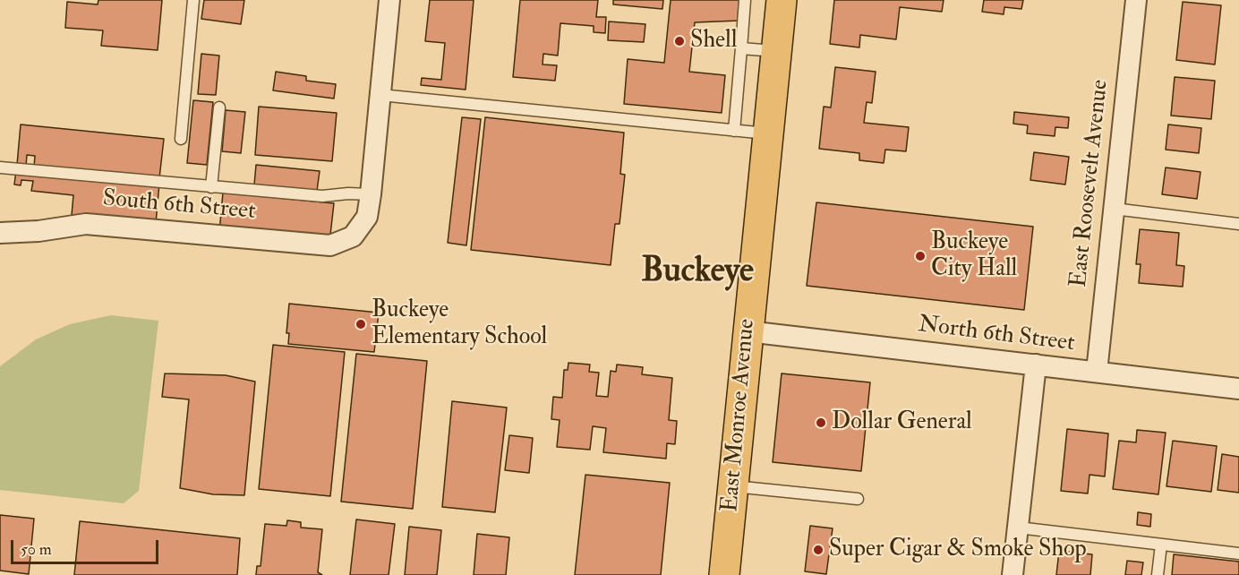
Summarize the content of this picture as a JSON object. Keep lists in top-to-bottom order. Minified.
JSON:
{"streets":{"main road":["East Monroe Avenue"],"street":["East Roosevelt Avenue","South 6th Street","North 6th Street"]},"crossings":[["East Roosevelt Avenue","North 6th Street"],["North 6th Street","East Monroe Avenue"]],"districts":["Buckeye"],"places":["Shell","Buckeye City Hall","Buckeye Elementary School","Dollar General","Super Cigar & Smoke Shop"],"scale_bar":"50 m"}
